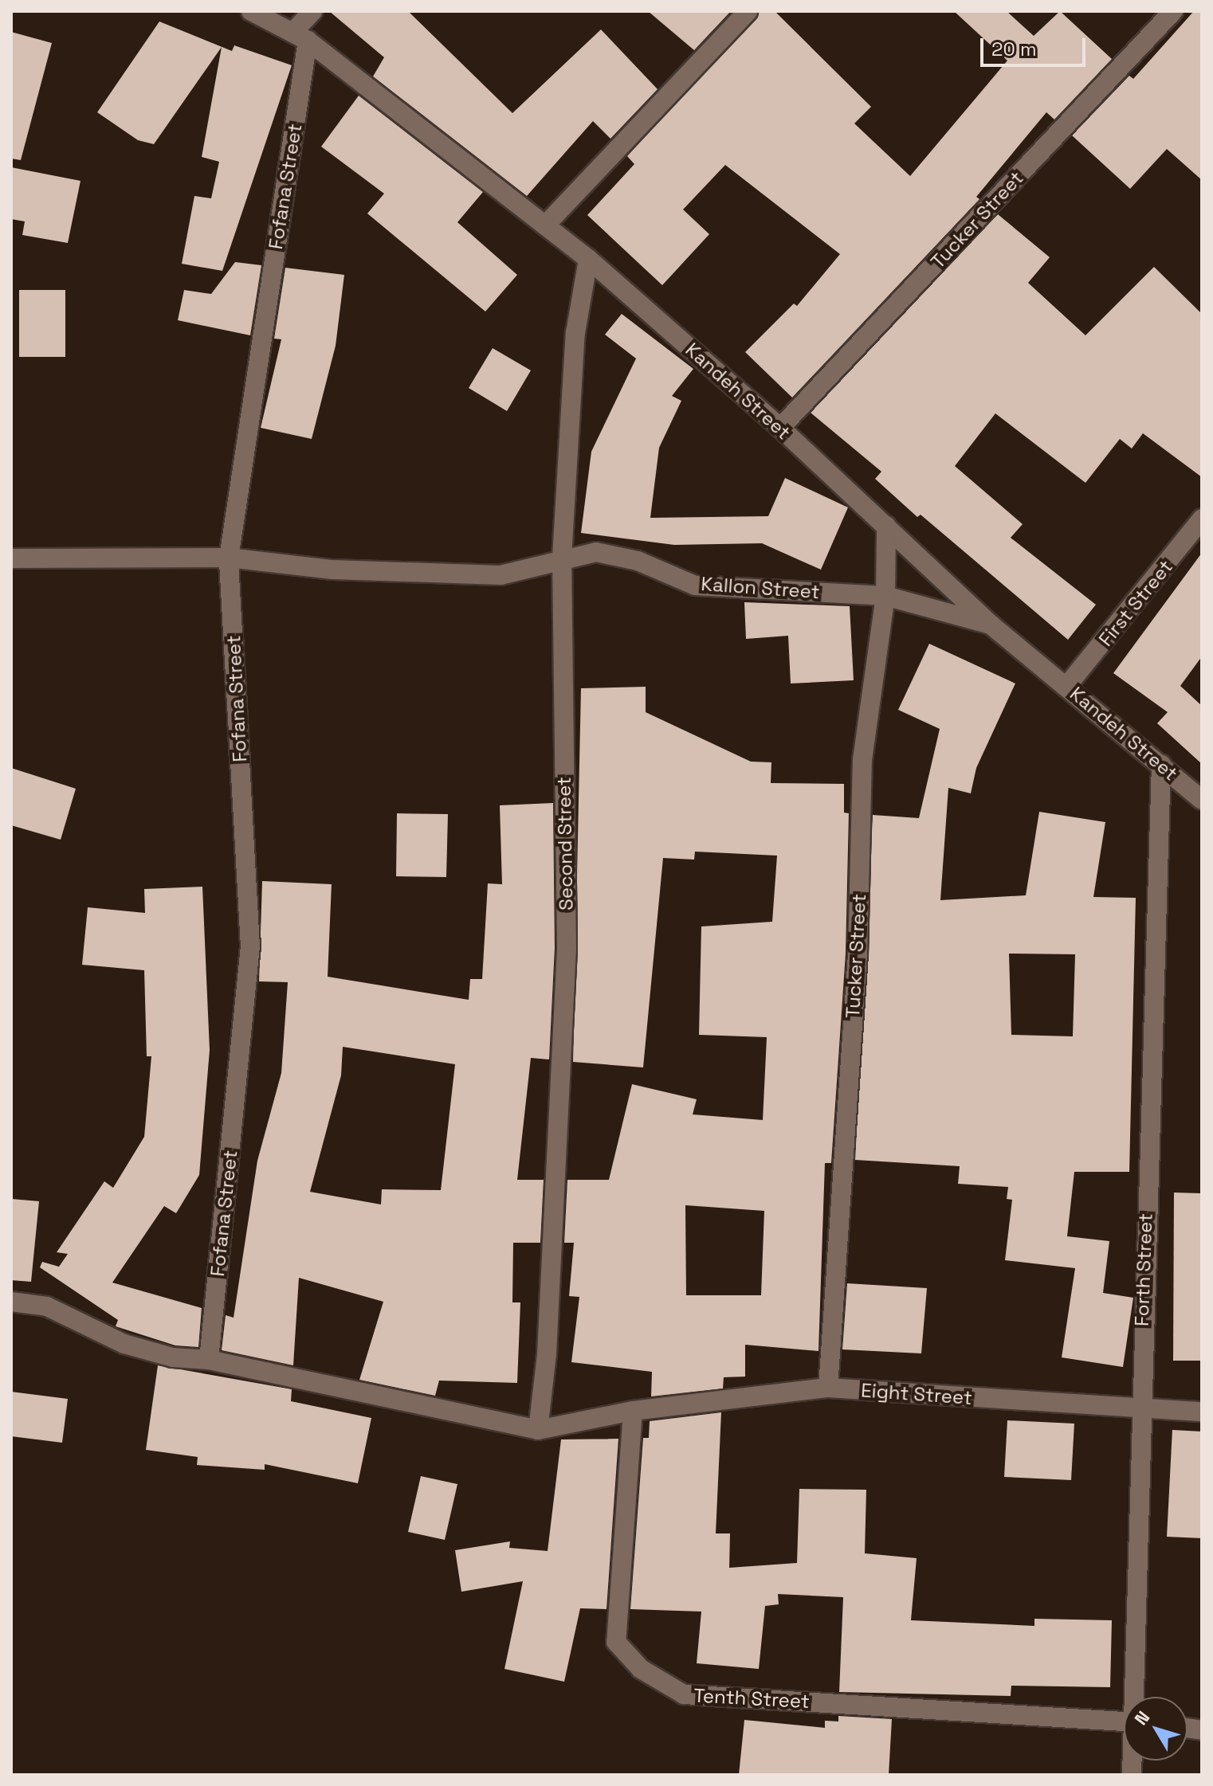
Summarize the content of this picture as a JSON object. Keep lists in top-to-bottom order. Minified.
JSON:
{"streets":{"street":["Fofana Street","Tucker Street","Kandeh Street","Kallon Street","First Street","Second Street","Forth Street","Eight Street","Tenth Street"]},"crossings":[["Fofana Street","Kandeh Street"],["Fofana Street","Kallon Street"],["Tucker Street","Kandeh Street"],["Tucker Street","Kallon Street"],["Tucker Street","Eight Street"],["Kandeh Street","Kallon Street"],["Kandeh Street","First Street"],["Kandeh Street","Second Street"],["Kandeh Street","Forth Street"],["Kallon Street","Second Street"],["Second Street","Eight Street"],["Forth Street","Eight Street"],["Eight Street","Tenth Street"]],"scale_bar":"20 m","north":"top left"}
